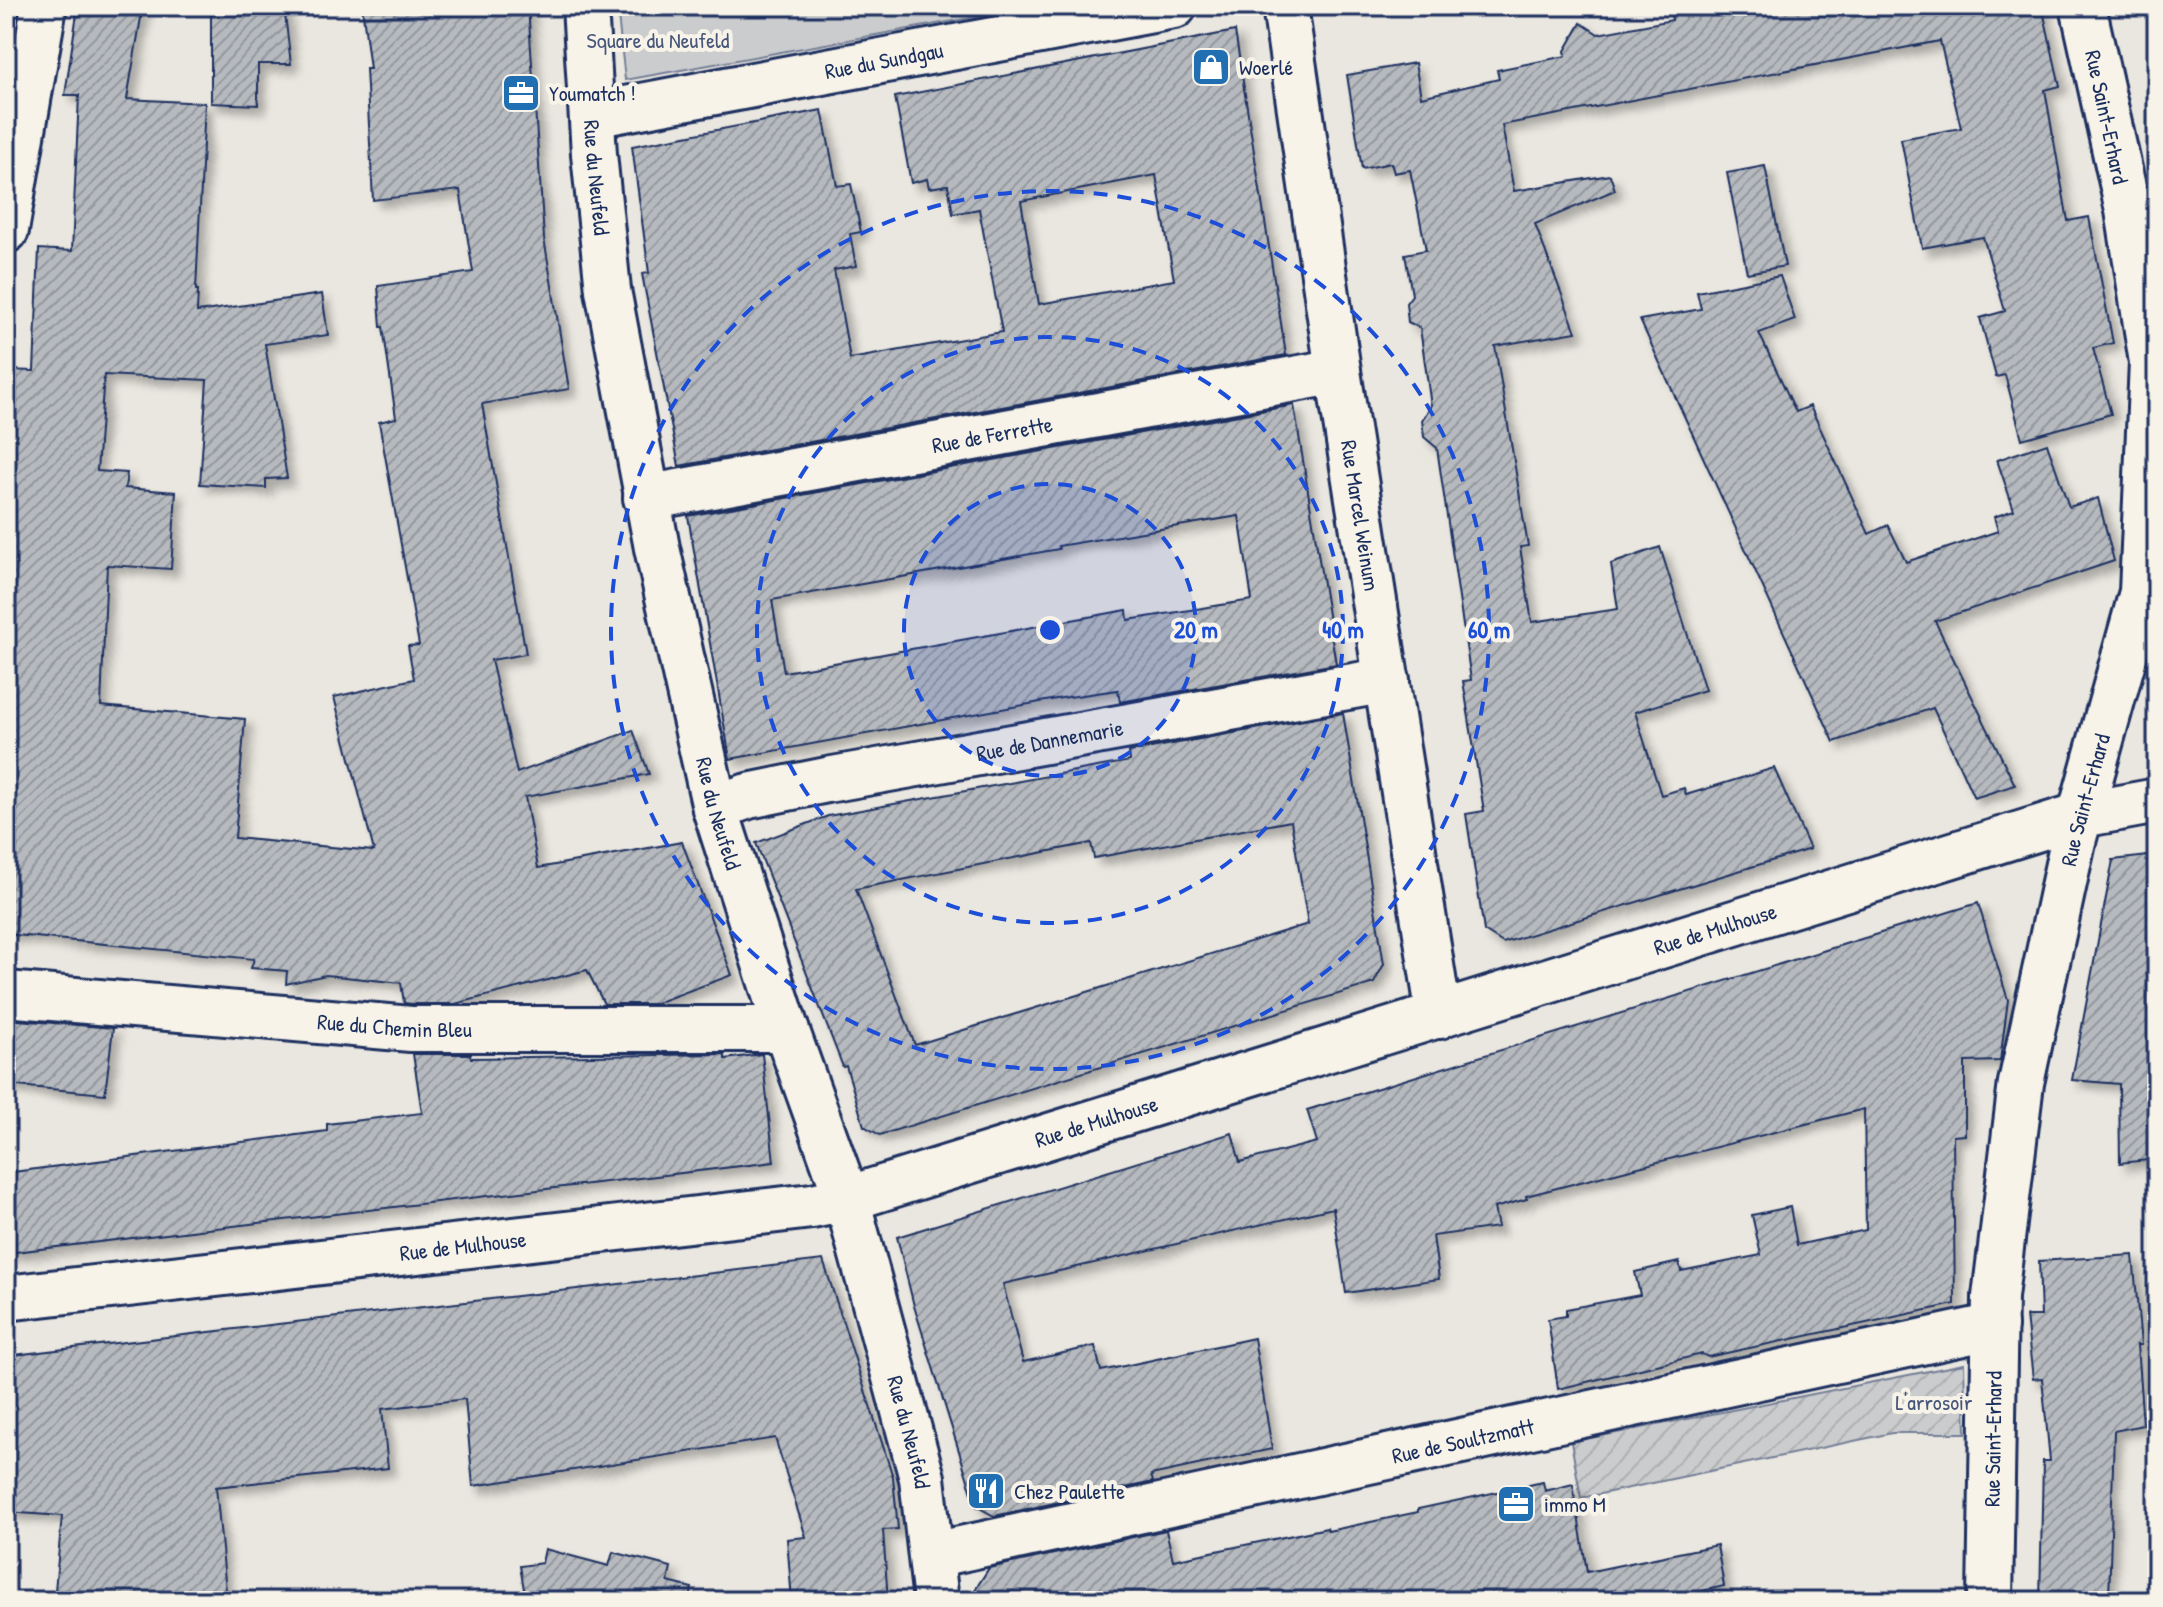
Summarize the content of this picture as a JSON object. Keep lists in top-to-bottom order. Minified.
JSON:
{"streets":{"street":["Rue du Sundgau","Rue Saint-Erhard","Rue du Neufeld","Rue de Ferrette","Rue Marcel Weinum","Rue de Dannemarie","Rue de Mulhouse","Rue du Chemin Bleu","Rue de Soultzmatt"]},"crossings":[["Rue du Sundgau","Rue du Neufeld"],["Rue Saint-Erhard","Rue de Mulhouse"],["Rue Saint-Erhard","Rue de Soultzmatt"],["Rue du Neufeld","Rue de Ferrette"],["Rue du Neufeld","Rue de Dannemarie"],["Rue du Neufeld","Rue de Mulhouse"],["Rue du Neufeld","Rue du Chemin Bleu"],["Rue du Neufeld","Rue de Soultzmatt"],["Rue de Ferrette","Rue Marcel Weinum"],["Rue Marcel Weinum","Rue de Dannemarie"],["Rue Marcel Weinum","Rue de Mulhouse"]],"parks":["Square du Neufeld","L'arrosoir"],"places":{"shop":["Woerlé"],"office":["Youmatch !","immo M"],"restaurant":["Chez Paulette"]},"rings":["20 m","40 m","60 m"]}
